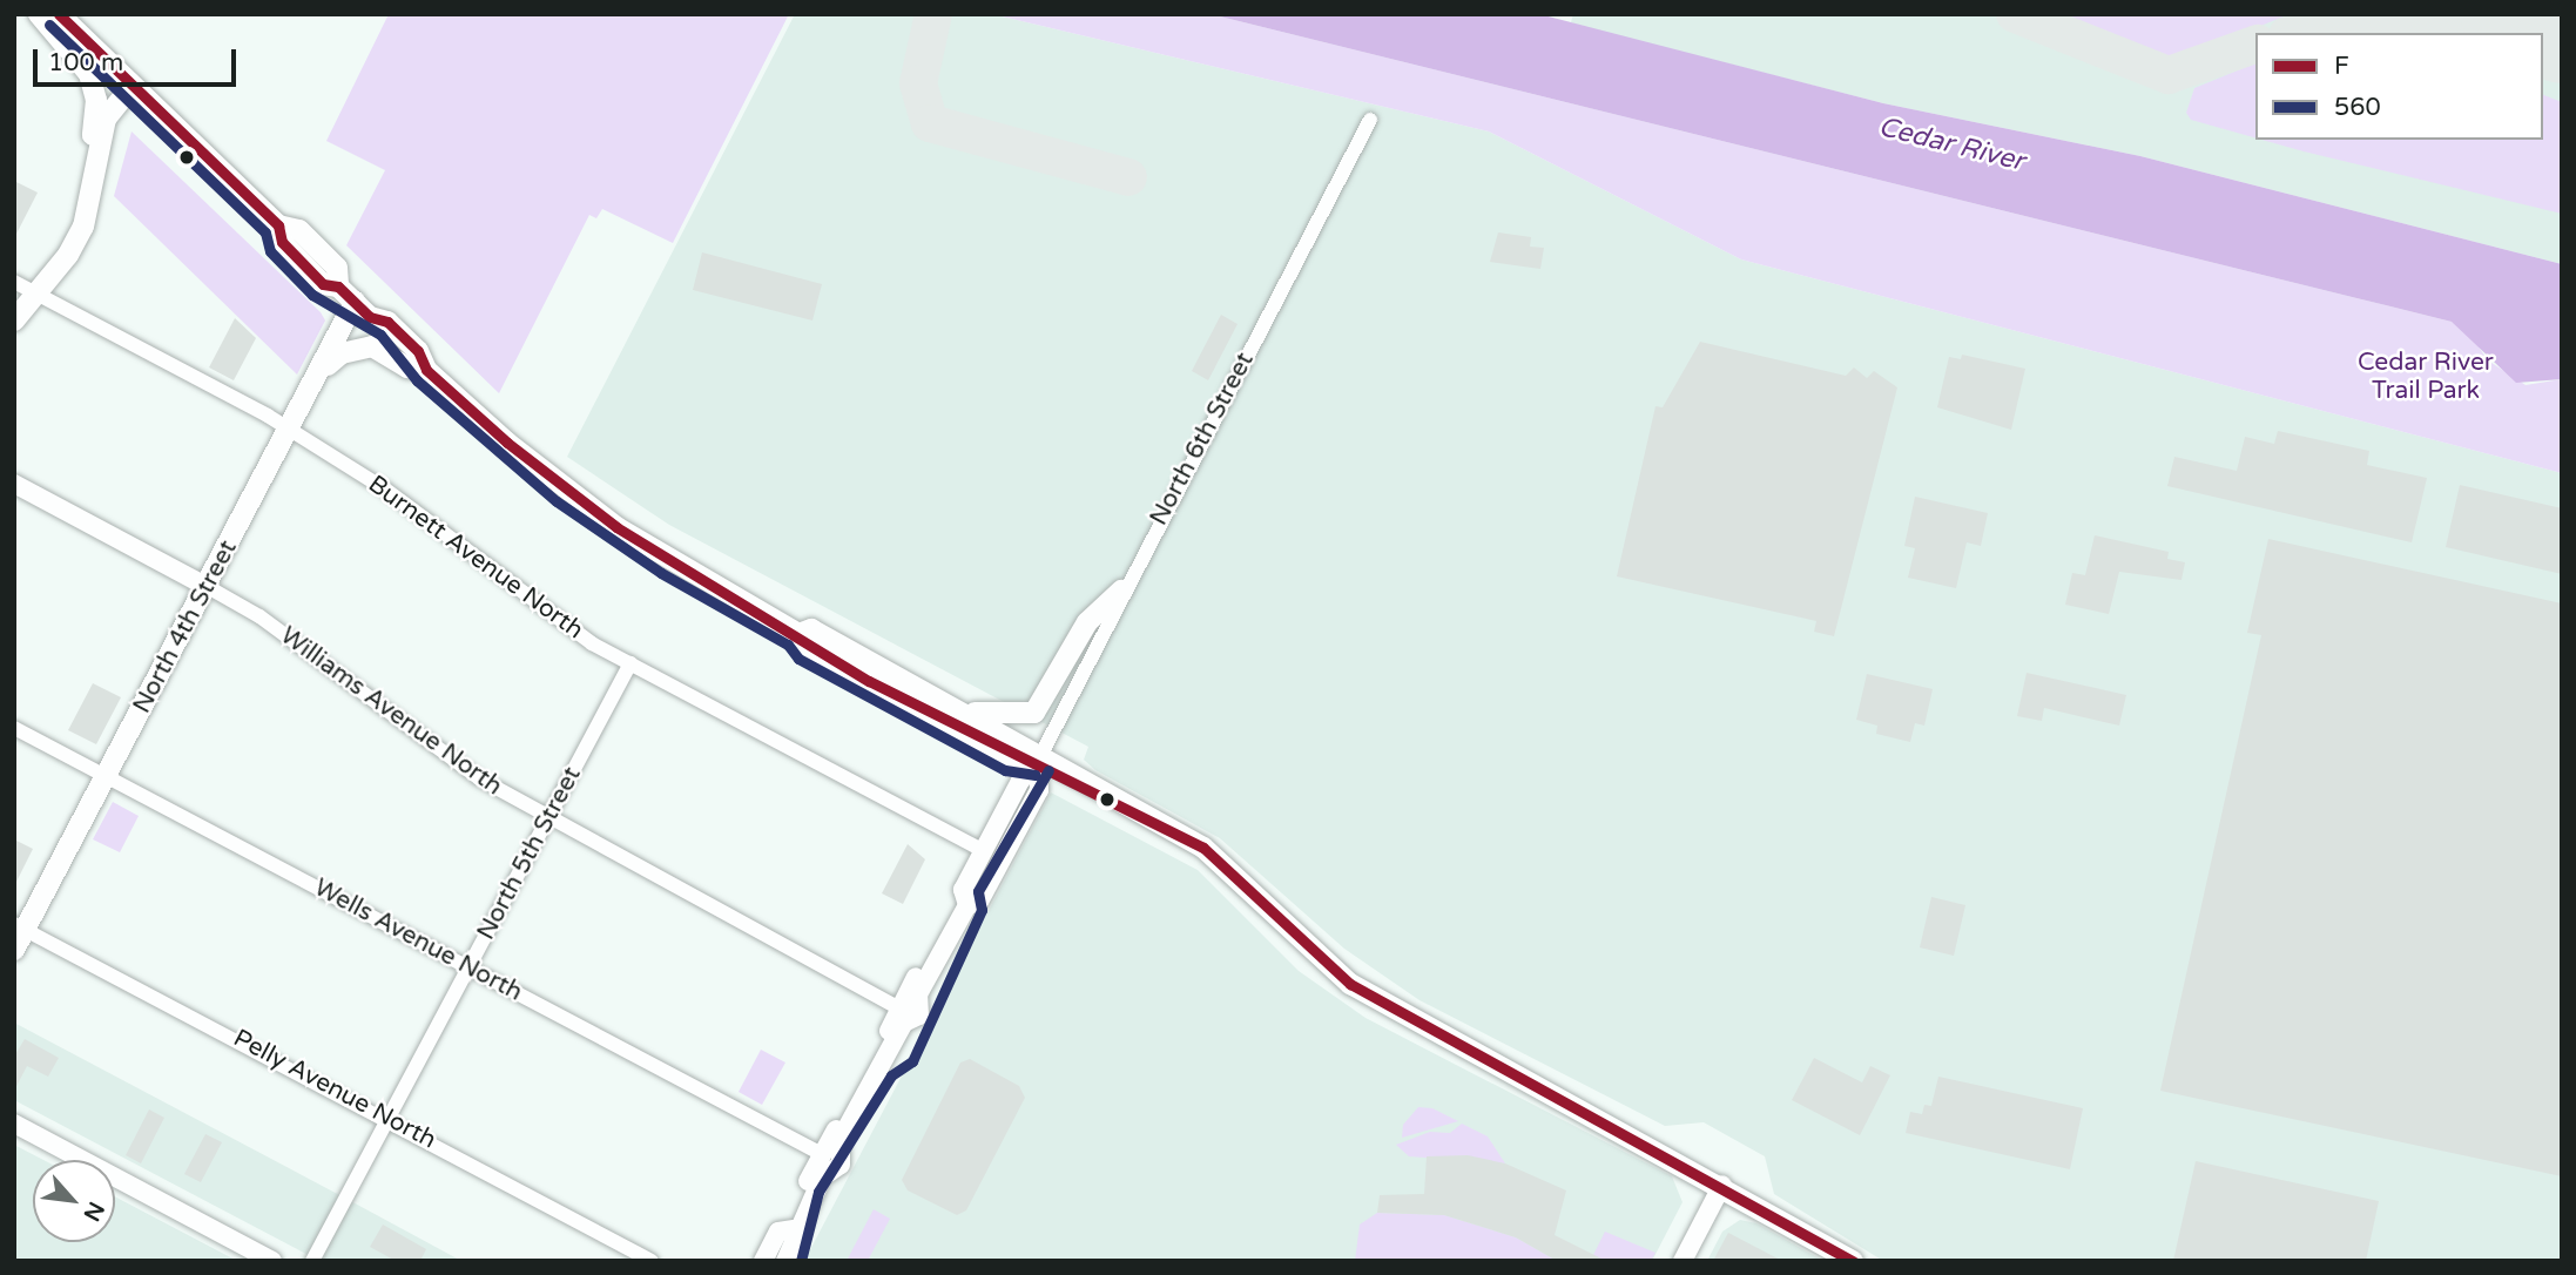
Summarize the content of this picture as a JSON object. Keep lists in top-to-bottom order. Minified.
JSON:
{"streets":{"main road":["North 4th Street"],"street":["North 6th Street","Burnett Avenue North","Williams Avenue North","North 5th Street","Wells Avenue North","Pelly Avenue North"]},"crossings":[["North 6th Street","Burnett Avenue North"],["North 6th Street","Williams Avenue North"],["North 6th Street","Wells Avenue North"],["Burnett Avenue North","North 4th Street"],["Burnett Avenue North","North 5th Street"],["North 4th Street","Williams Avenue North"],["North 4th Street","Wells Avenue North"],["North 4th Street","Pelly Avenue North"],["Williams Avenue North","North 5th Street"],["North 5th Street","Wells Avenue North"],["North 5th Street","Pelly Avenue North"]],"water":["Cedar River"],"parks":["Cedar River Trail Park"],"lines":["transit line F","transit line 560"],"legend":["F","560"],"scale_bar":"100 m","north":"bottom right"}
